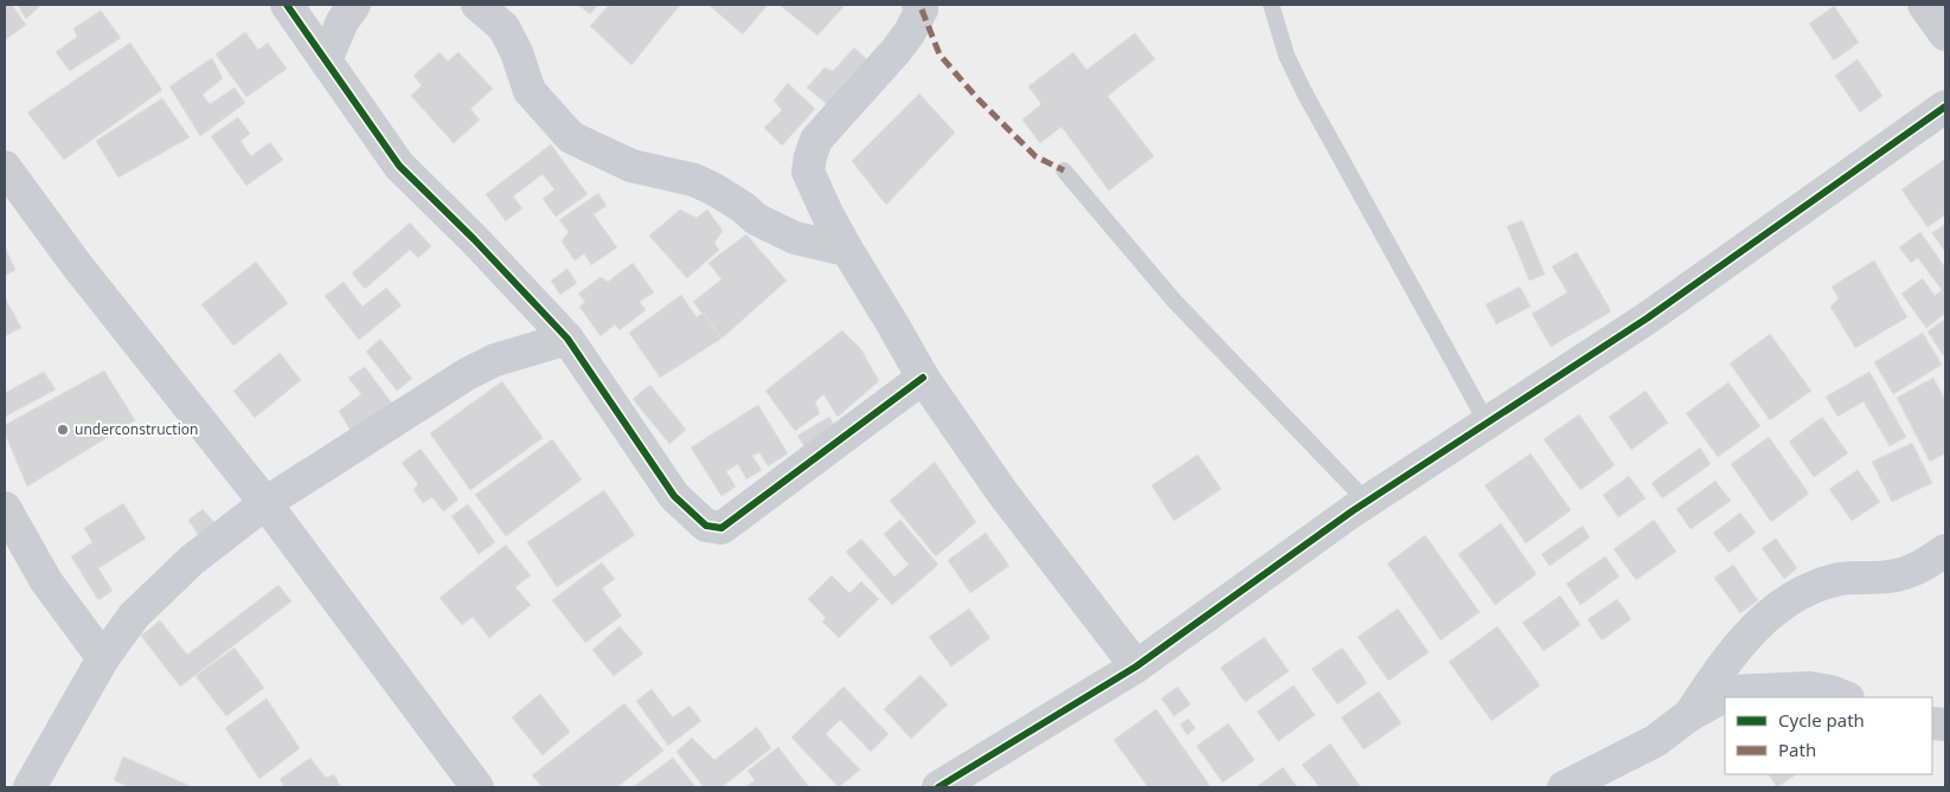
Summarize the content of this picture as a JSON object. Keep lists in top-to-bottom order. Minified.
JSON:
{"places":["underconstruction"],"legend":["Cycle path","Path"]}
